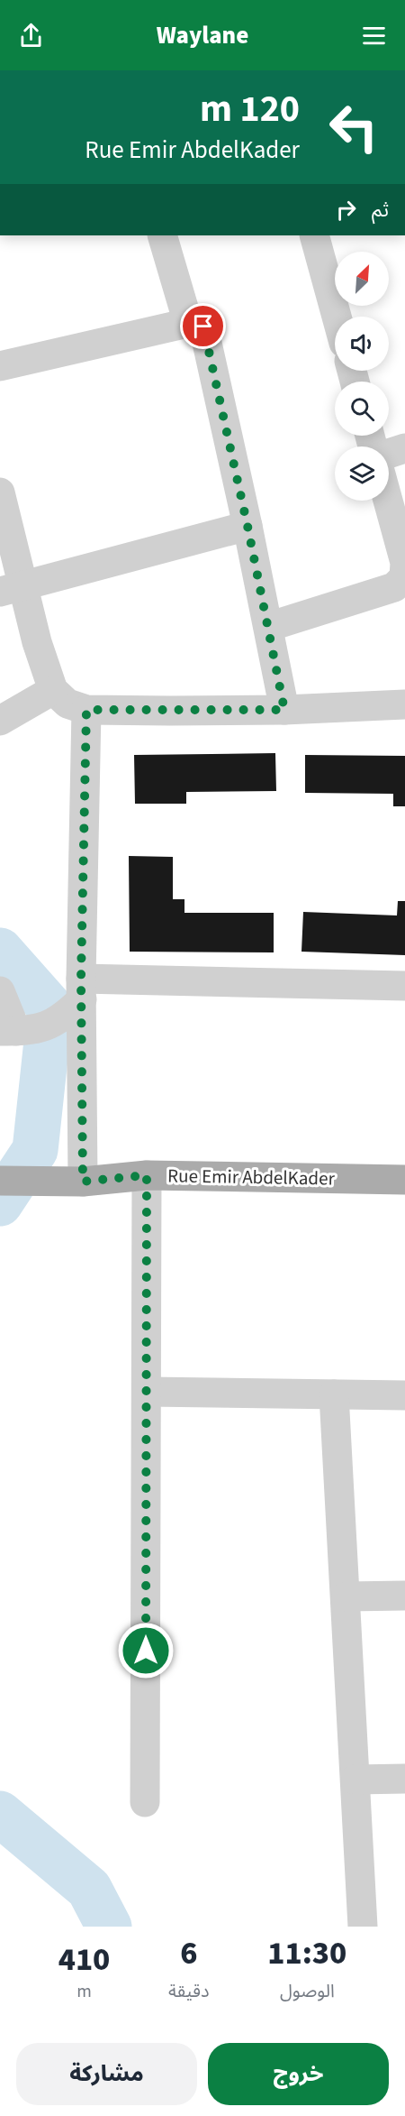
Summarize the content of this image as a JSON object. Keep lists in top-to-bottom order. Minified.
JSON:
{"streets":{"main road":["Rue Emir AbdelKader"]},"north":"top right","page":{"header":"Waylane","turn":["120 m","Rue Emir AbdelKader"],"then":"ثم","eta":["11:30","الوصول","6","دقيقة","410","m"],"buttons":["خروج","مشاركة"]}}
